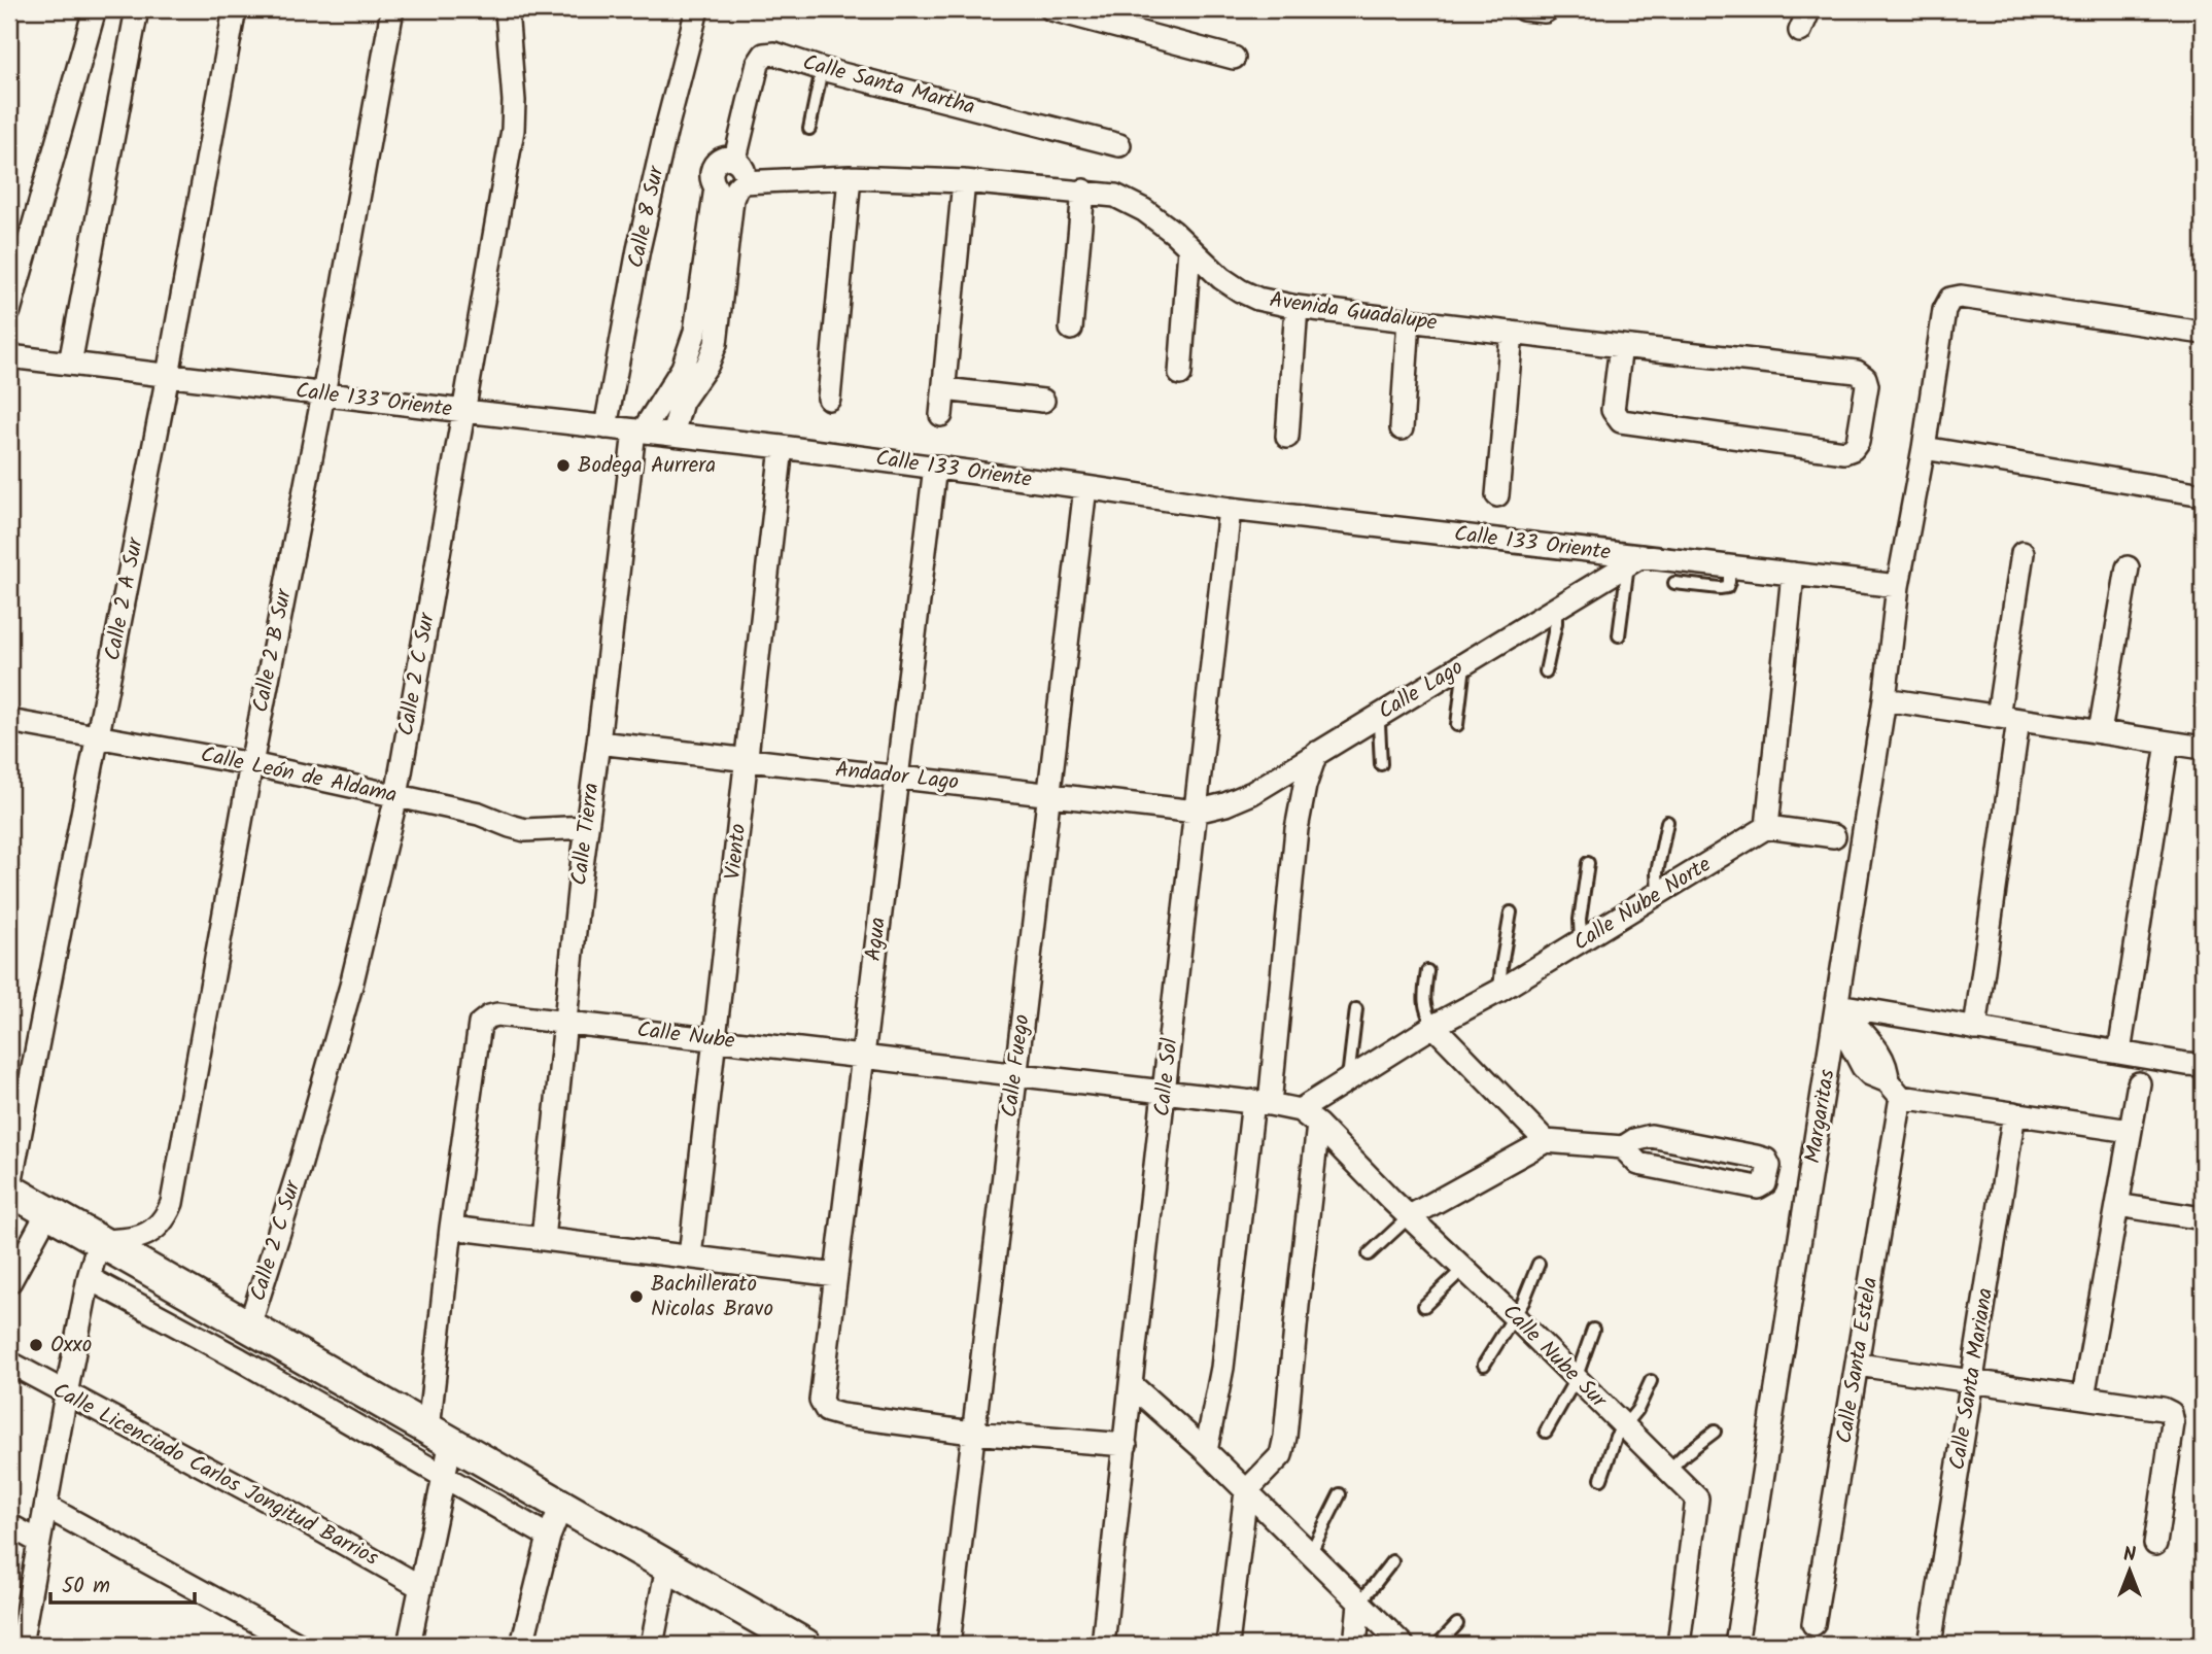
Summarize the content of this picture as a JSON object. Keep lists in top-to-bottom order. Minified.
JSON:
{"streets":{"street":["Calle Santa Martha","Calle 8 Sur","Avenida Guadalupe","Calle 133 Oriente","Calle 2 A Sur","Calle 2 B Sur","Calle 2 C Sur","Calle Lago","Calle León de Aldama","Andador Lago","Calle Tierra","Viento","Calle Nube Norte","Agua","Calle Nube","Calle Fuego","Calle Sol","Margaritas","Calle Nube Sur","Calle Santa Estela","Calle Santa Mariana","Calle Licenciado Carlos Jongitud Barrios"]},"crossings":[["Calle 8 Sur","Calle 133 Oriente"],["Calle 133 Oriente","Calle 2 A Sur"],["Calle 133 Oriente","Calle 2 B Sur"],["Calle 133 Oriente","Calle 2 C Sur"],["Calle 133 Oriente","Calle Lago"],["Calle 133 Oriente","Calle Tierra"],["Calle 133 Oriente","Viento"],["Calle 133 Oriente","Agua"],["Calle 133 Oriente","Calle Fuego"],["Calle 133 Oriente","Calle Sol"],["Calle 133 Oriente","Margaritas"],["Calle 2 A Sur","Calle León de Aldama"],["Calle 2 B Sur","Calle León de Aldama"],["Calle 2 C Sur","Calle León de Aldama"],["Calle Lago","Andador Lago"],["Calle Lago","Calle Sol"],["Calle León de Aldama","Calle Tierra"],["Andador Lago","Calle Tierra"],["Andador Lago","Viento"],["Andador Lago","Agua"],["Andador Lago","Calle Fuego"],["Andador Lago","Calle Sol"],["Calle Tierra","Calle Nube"],["Viento","Calle Nube"],["Calle Nube Norte","Calle Nube"],["Calle Nube Norte","Calle Nube Sur"],["Agua","Calle Nube"],["Agua","Calle Fuego"],["Calle Nube","Calle Fuego"],["Calle Nube","Calle Sol"],["Calle Nube","Calle Nube Sur"],["Calle Nube","Calle Licenciado Carlos Jongitud Barrios"]],"places":["Bodega Aurrera","Bachillerato Nicolas Bravo","Oxxo"],"scale_bar":"50 m","north":"top"}
